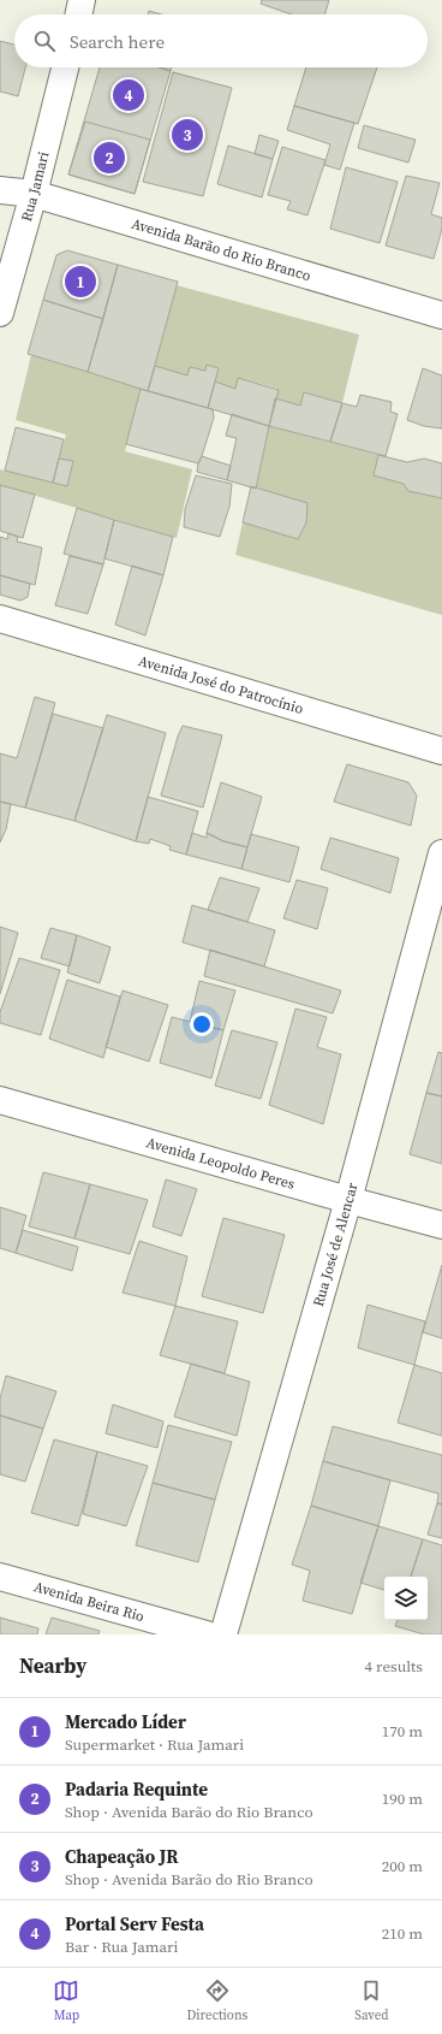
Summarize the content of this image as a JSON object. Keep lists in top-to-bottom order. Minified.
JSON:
{"streets":{"street":["Rua Jamari","Avenida Barão do Rio Branco","Avenida José do Patrocínio","Avenida Leopoldo Peres","Rua José de Alencar","Avenida Beira Rio"]},"crossings":[["Rua Jamari","Avenida Barão do Rio Branco"],["Avenida Leopoldo Peres","Rua José de Alencar"]],"page":{"search":"Search here","pins":["4","3","2","1"],"heading":["Nearby","4 results"],"list":[{"mark":"1","name":"Mercado Líder","note":"Supermarket · Rua Jamari","value":"170 m"},{"mark":"2","name":"Padaria Requinte","note":"Shop · Avenida Barão do Rio Branco","value":"190 m"},{"mark":"3","name":"Chapeação JR","note":"Shop · Avenida Barão do Rio Branco","value":"200 m"},{"mark":"4","name":"Portal Serv Festa","note":"Bar · Rua Jamari","value":"210 m"}],"nav":["Map","Directions","Saved"]}}
